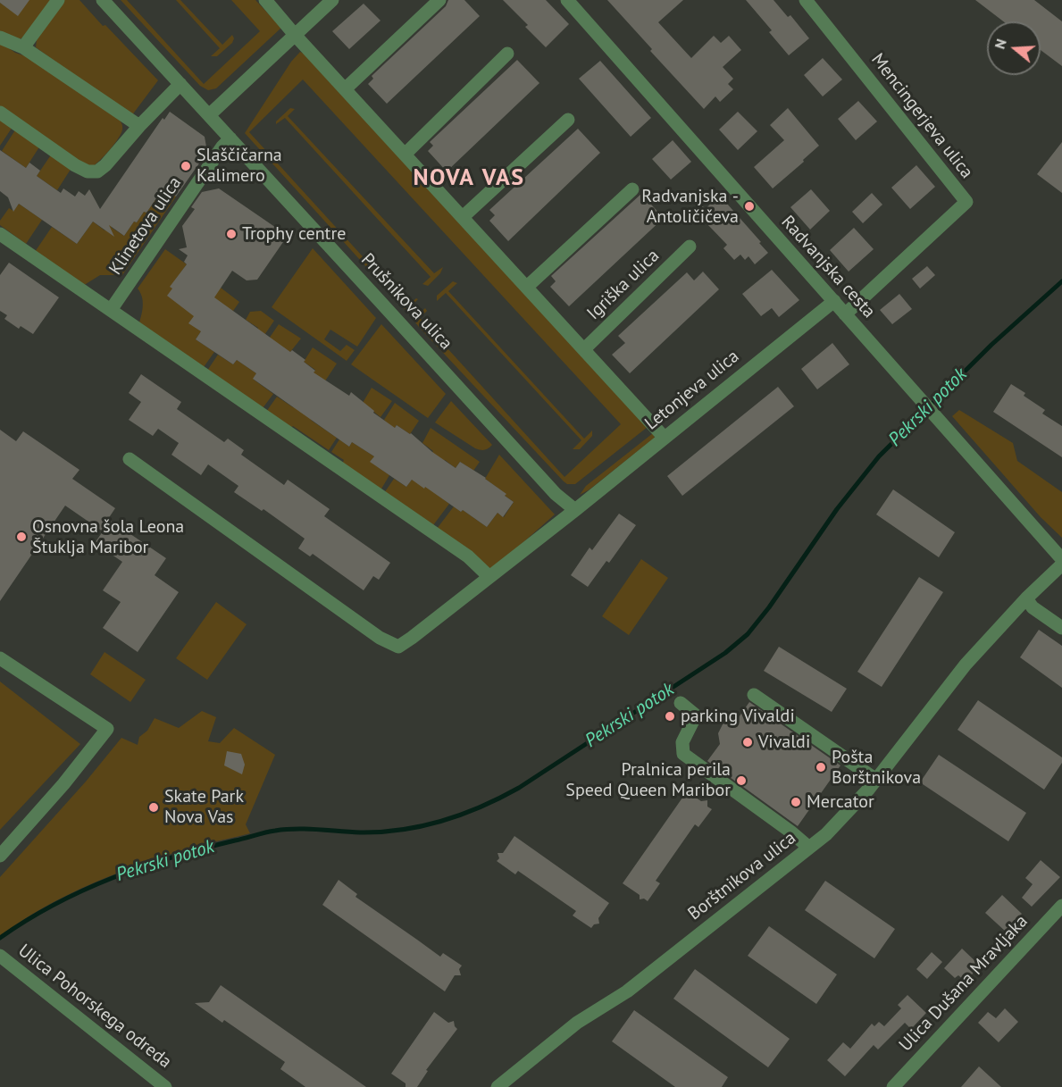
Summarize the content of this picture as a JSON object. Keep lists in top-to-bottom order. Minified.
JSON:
{"streets":{"street":["Mencingerjeva ulica","Klinetova ulica","Radvanjska cesta","Igriška ulica","Prušnikova ulica","Letonjeva ulica","Borštnikova ulica","Ulica Dušana Mravljaka","Ulica Pohorskega odreda"]},"crossings":[["Mencingerjeva ulica","Radvanjska cesta"],["Klinetova ulica","Prušnikova ulica"],["Radvanjska cesta","Letonjeva ulica"],["Igriška ulica","Letonjeva ulica"],["Prušnikova ulica","Letonjeva ulica"]],"districts":["NOVA VAS"],"water":["Pekrski potok"],"places":["Slaščičarna Kalimero","Radvanjska - Antoličičeva","Trophy centre","Osnovna šola Leona Štuklja Maribor","parking Vivaldi","Vivaldi","Pošta Borštnikova","Pralnica perila Speed Queen Maribor","Mercator","Skate Park Nova Vas"],"north":"left"}
